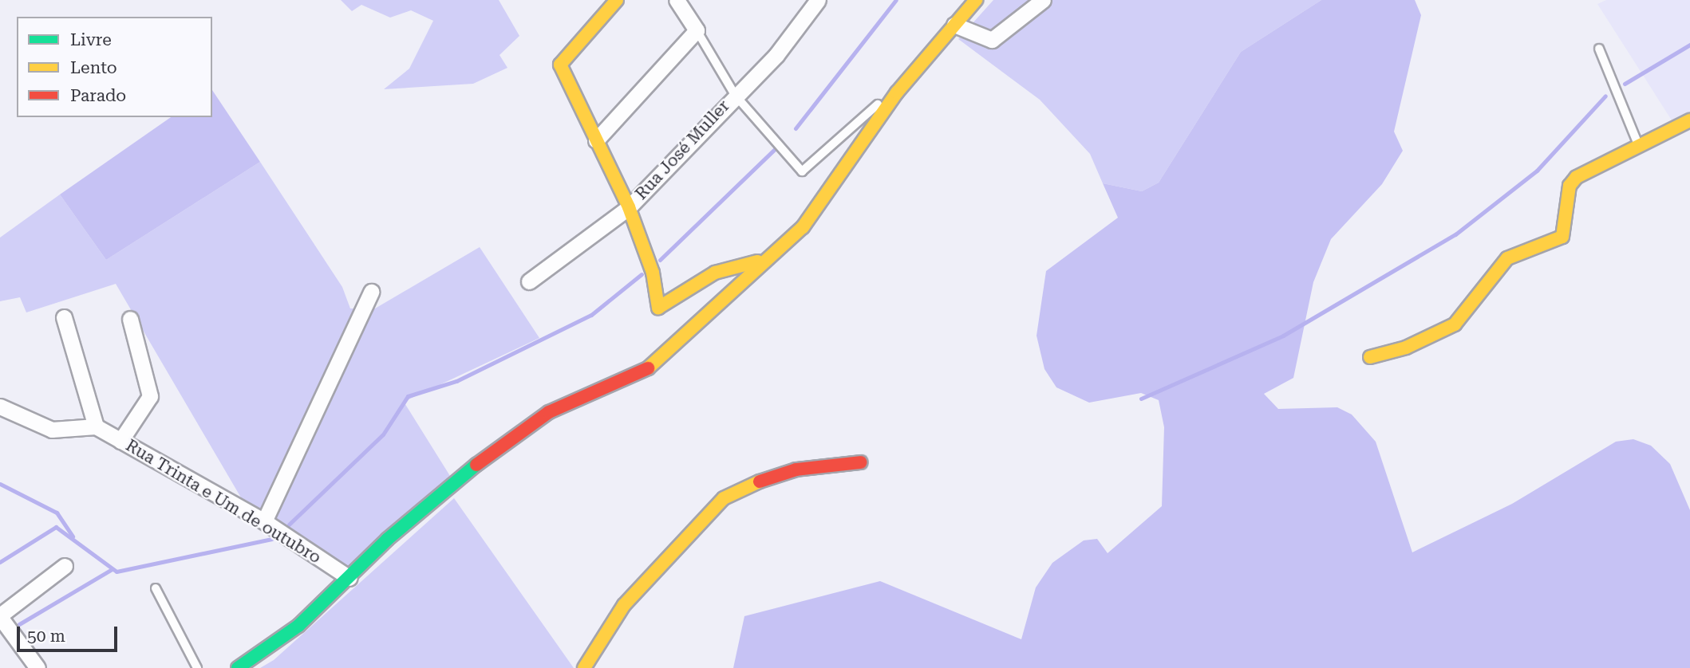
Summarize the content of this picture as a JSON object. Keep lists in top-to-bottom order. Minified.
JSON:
{"streets":{"street":["Rua José Muller","Rua Trinta e Um de outubro"]},"legend":["Livre","Lento","Parado"],"scale_bar":"50 m"}
